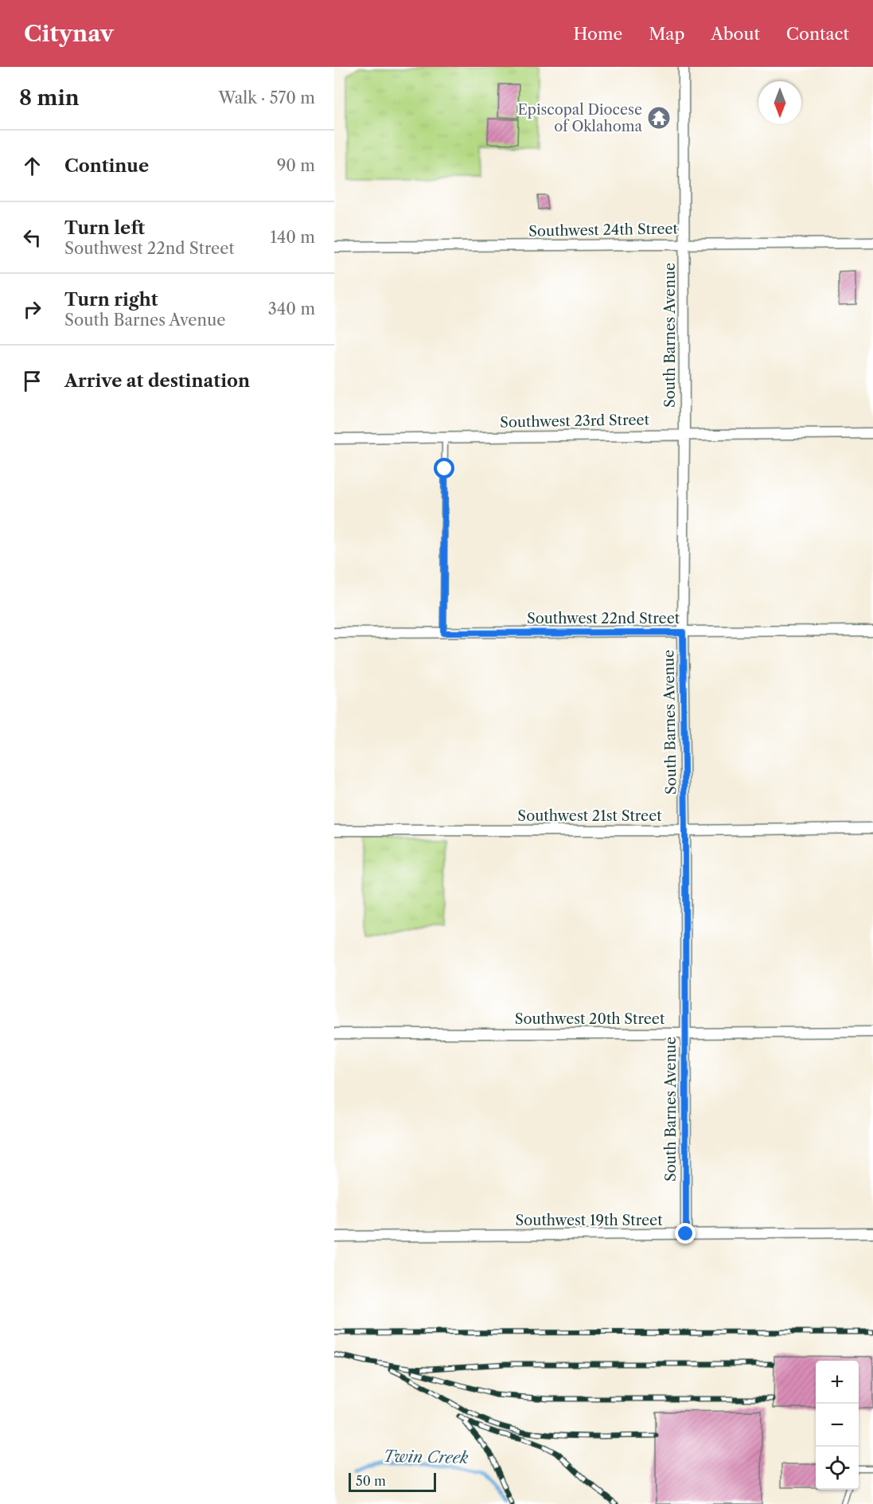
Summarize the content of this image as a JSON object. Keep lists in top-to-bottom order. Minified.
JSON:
{"streets":{"street":["Southwest 24th Street","South Barnes Avenue","Southwest 23rd Street","Southwest 22nd Street","Southwest 21st Street","Southwest 20th Street","Southwest 19th Street"]},"crossings":[["Southwest 24th Street","South Barnes Avenue"],["South Barnes Avenue","Southwest 23rd Street"],["South Barnes Avenue","Southwest 22nd Street"],["South Barnes Avenue","Southwest 21st Street"],["South Barnes Avenue","Southwest 20th Street"],["South Barnes Avenue","Southwest 19th Street"]],"water":["Twin Creek"],"places":{"temple":["Episcopal Diocese of Oklahoma"]},"scale_bar":"50 m","north":"bottom","page":{"header":"Citynav","nav":["Home","Map","About","Contact"],"heading":["8 min","Walk · 570 m"],"list":[["Continue","90 m"],["Turn left","Southwest 22nd Street","140 m"],["Turn right","South Barnes Avenue","340 m"],"Arrive at destination"],"map_buttons":["+","−"],"scale":"50 m"}}
